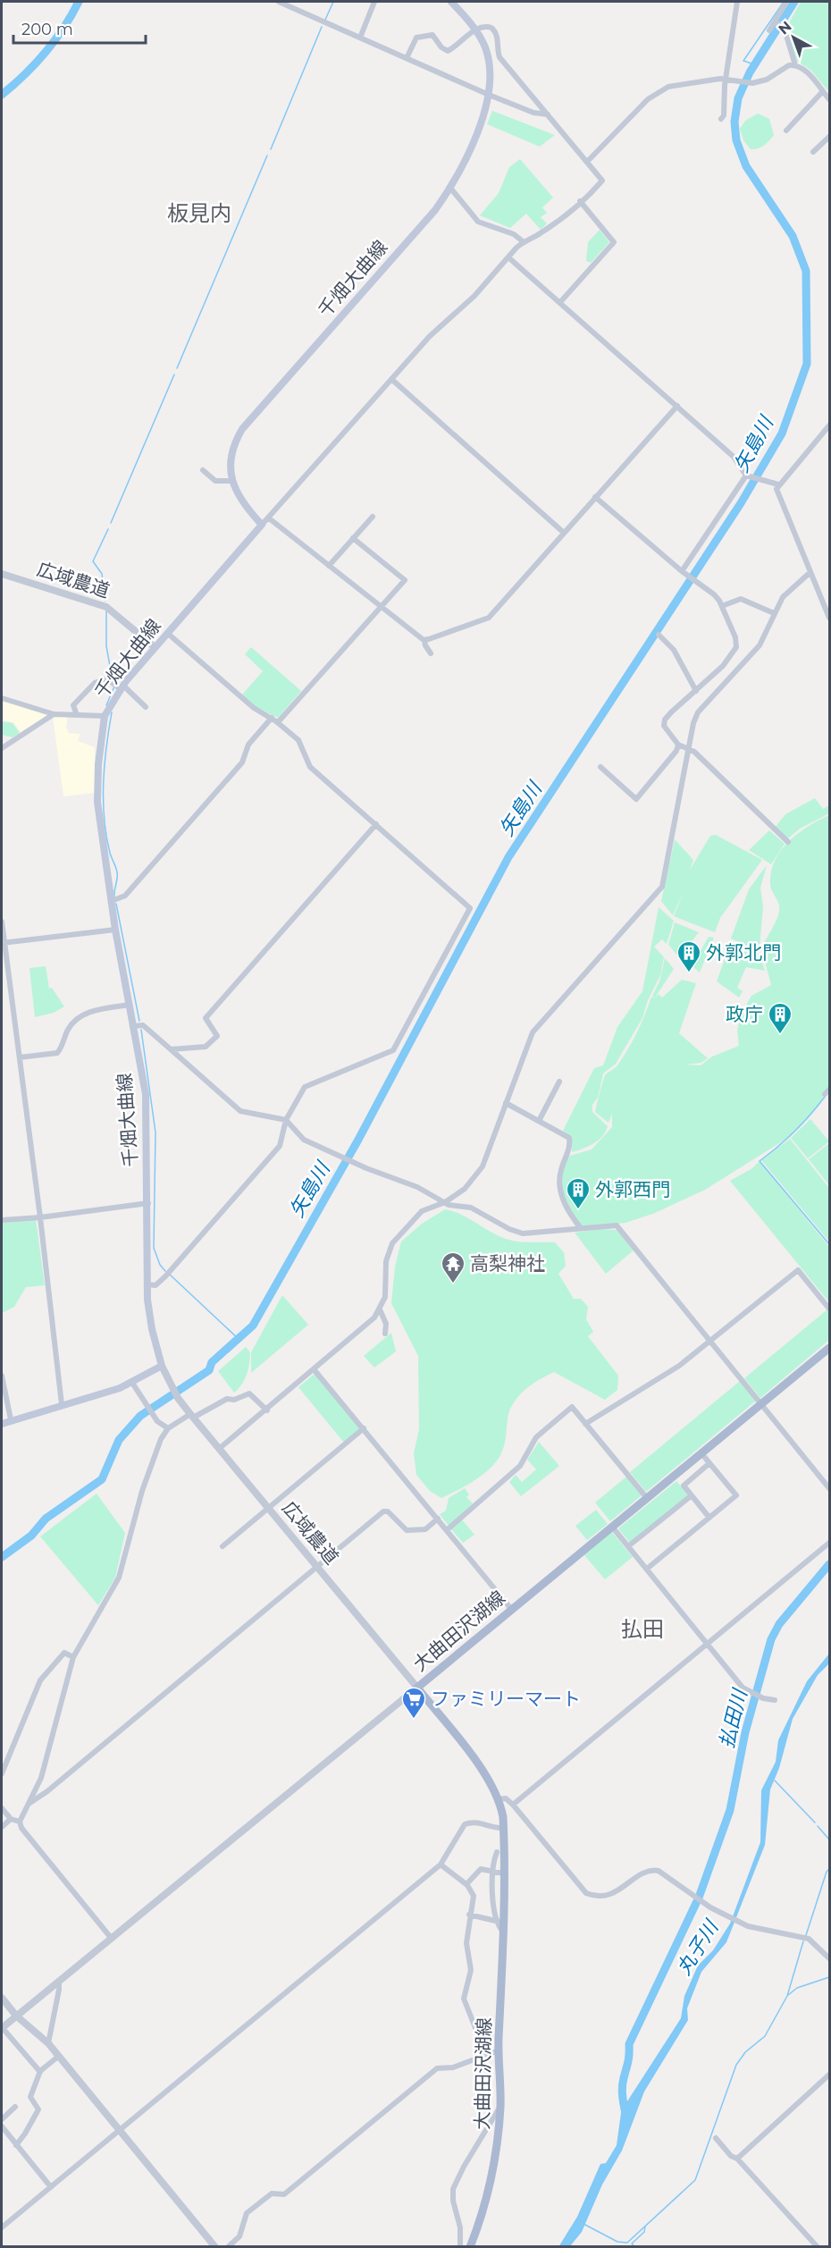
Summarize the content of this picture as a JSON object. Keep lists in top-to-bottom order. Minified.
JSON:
{"streets":{"main road":["千畑大曲線","大曲田沢湖線"],"street":["広域農道"]},"crossings":[["千畑大曲線","広域農道"],["広域農道","大曲田沢湖線"]],"districts":["板見内","払田"],"water":["矢島川","払田川","丸子川"],"places":{"building":["外郭北門","政庁","外郭西門"],"temple":["高梨神社"],"supermarket":["ファミリーマート"]},"scale_bar":"200 m","north":"top left"}
